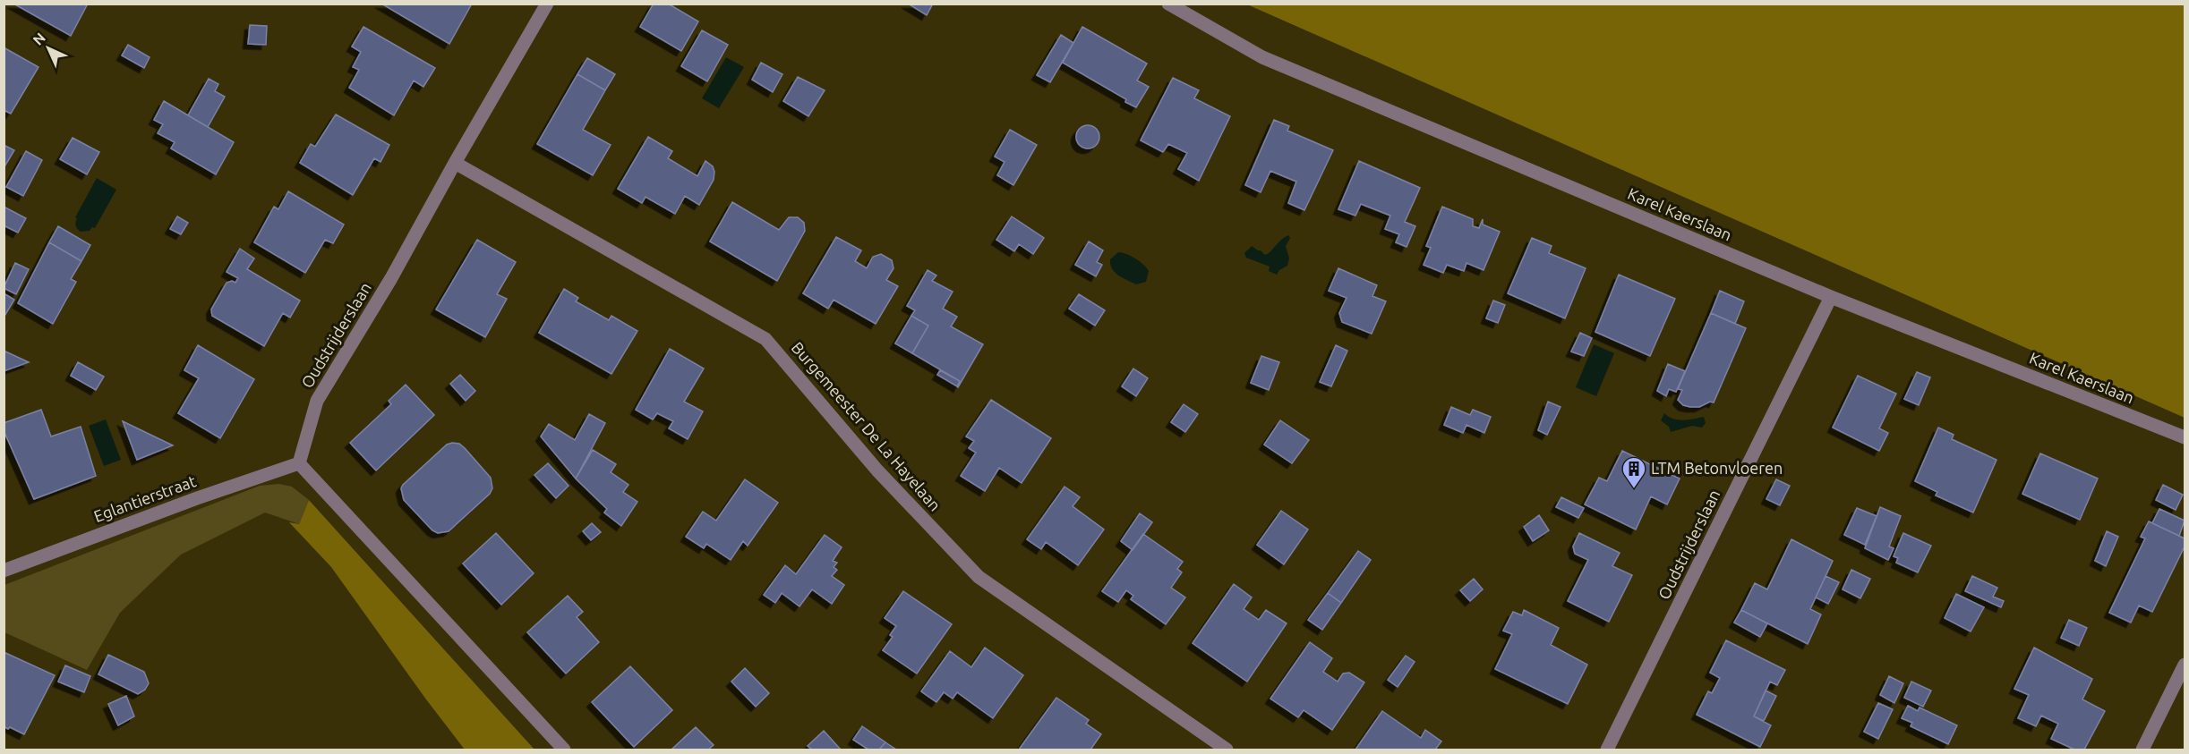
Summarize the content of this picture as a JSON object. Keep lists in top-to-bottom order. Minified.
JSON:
{"streets":{"street":["Karel Kaerslaan","Oudstrijderslaan","Burgemeester De La Hayelaan","Eglantierstraat"]},"crossings":[["Karel Kaerslaan","Oudstrijderslaan"],["Oudstrijderslaan","Burgemeester De La Hayelaan"],["Oudstrijderslaan","Eglantierstraat"]],"places":{"building":["LTM Betonvloeren"]},"north":"top left"}
